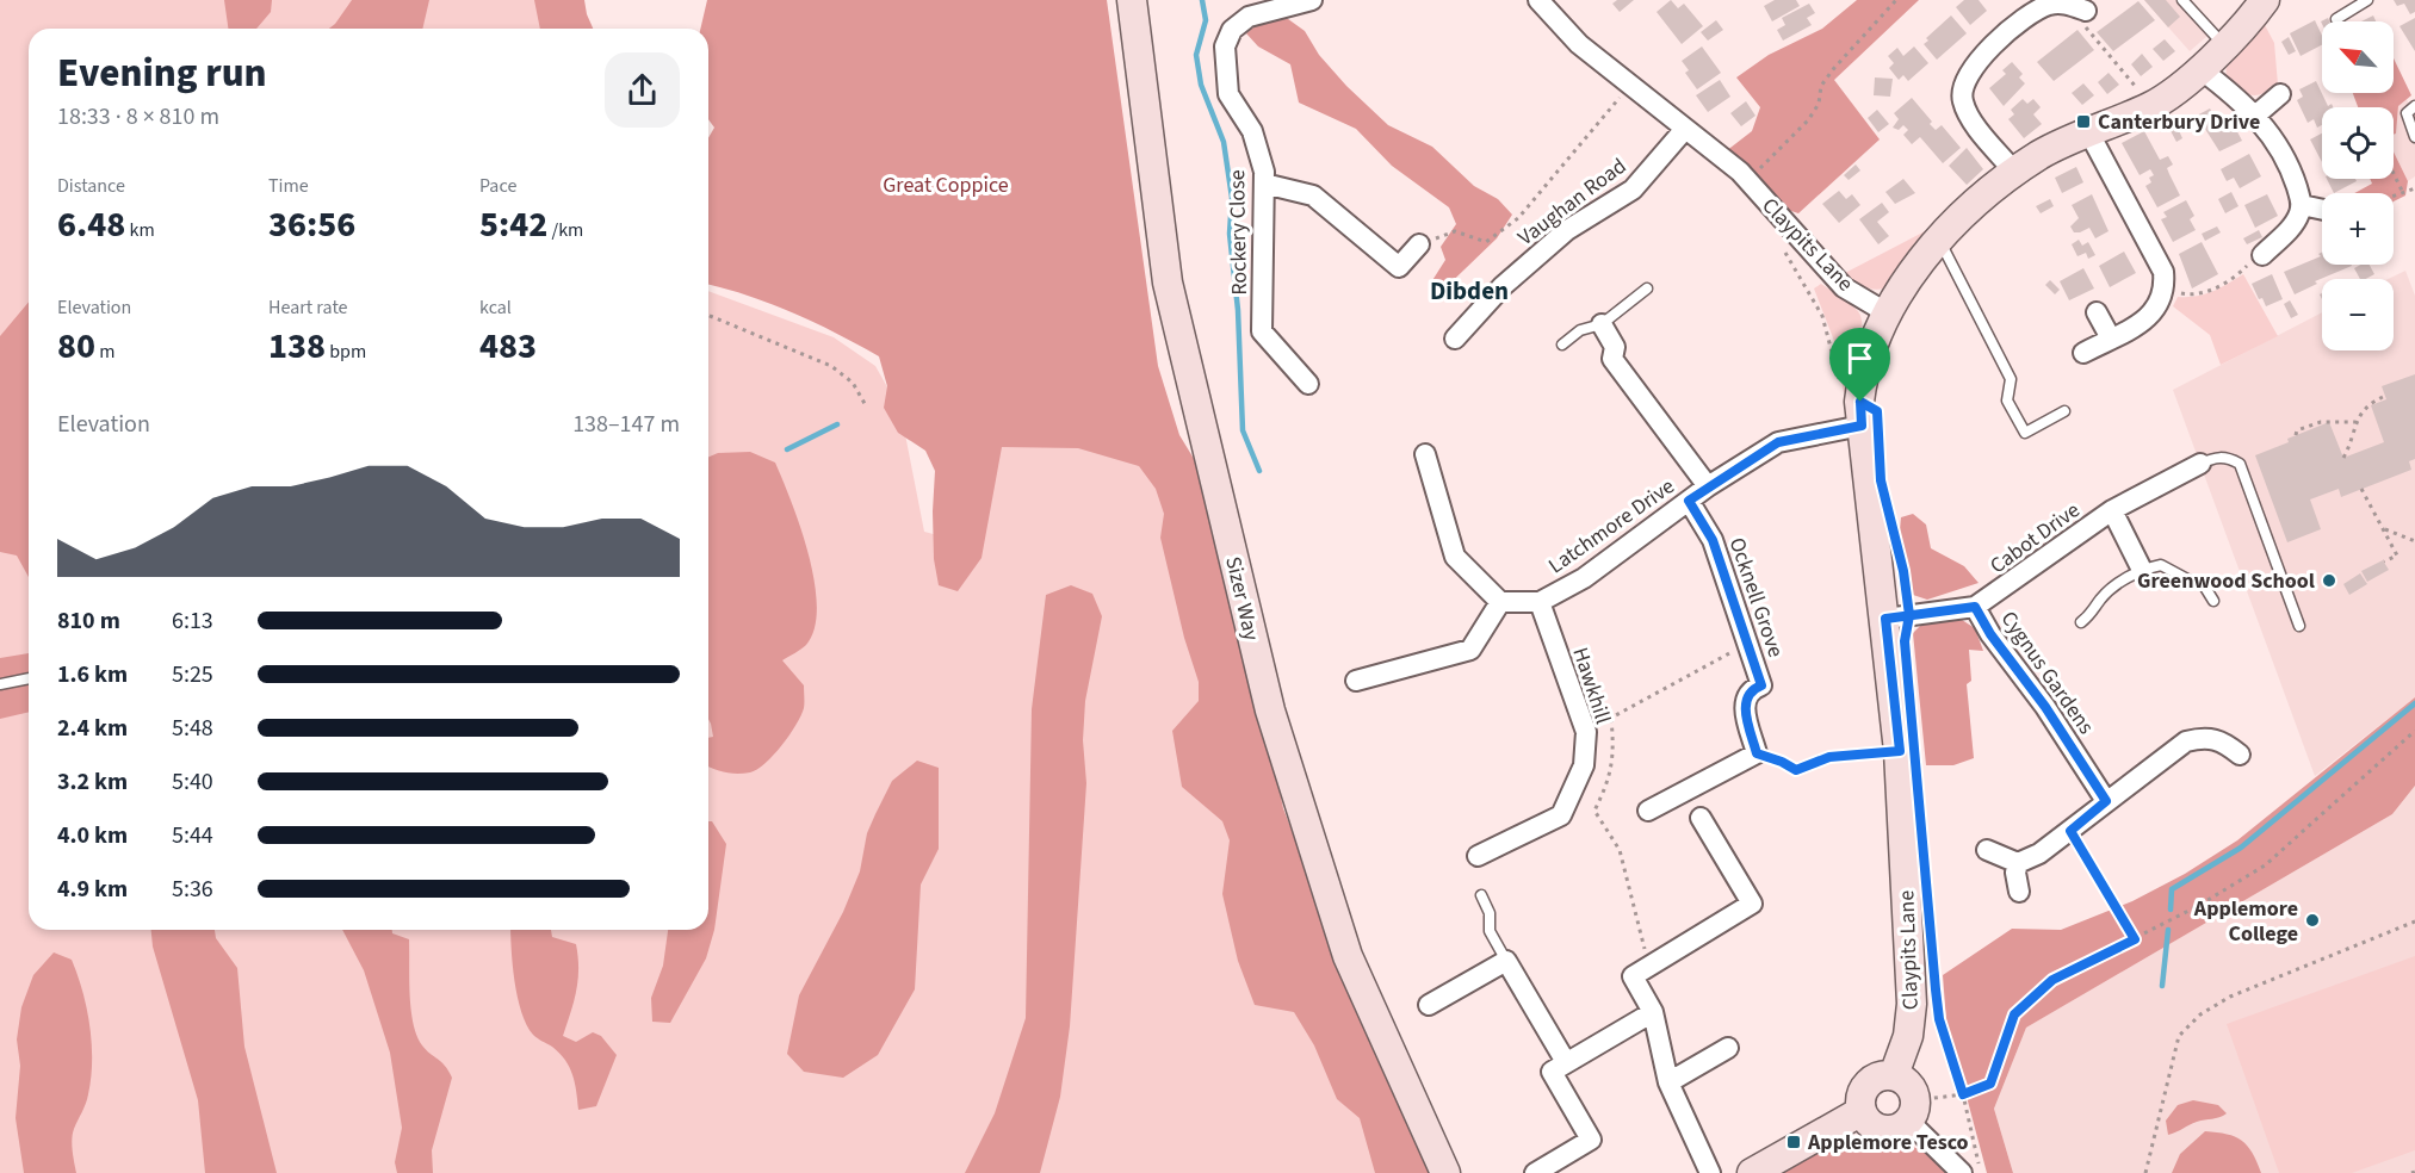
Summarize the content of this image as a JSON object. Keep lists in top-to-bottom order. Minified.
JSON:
{"streets":{"street":["Vaughan Road","Rockery Close","Claypits Lane","Latchmore Drive","Cabot Drive","Ocknell Grove","Sizer Way","Cygnus Gardens","Hawkhill"]},"crossings":[["Vaughan Road","Claypits Lane"],["Claypits Lane","Latchmore Drive"],["Claypits Lane","Cabot Drive"],["Latchmore Drive","Ocknell Grove"],["Latchmore Drive","Hawkhill"],["Cabot Drive","Cygnus Gardens"]],"districts":["Dibden"],"parks":["Great Coppice"],"places":{"transit":["Canterbury Drive","Applemore Tesco"],"other":["Greenwood School","Applemore College"]},"north":"top left","page":{"map_buttons":["+","−"],"heading":["Evening run","18:33 · 8 × 810 m"],"stats":[["Distance","6.48 km"],["Time","36:56"],["Pace","5:42 /km"],["Elevation","80 m"],["Heart rate","138 bpm"],["kcal","483"]],"chart":["Elevation","138–147 m"],"list":[{"name":"810 m","note":"6:13"},{"name":"1.6 km","note":"5:25"},{"name":"2.4 km","note":"5:48"},{"name":"3.2 km","note":"5:40"},{"name":"4.0 km","note":"5:44"},{"name":"4.9 km","note":"5:36"}]}}
